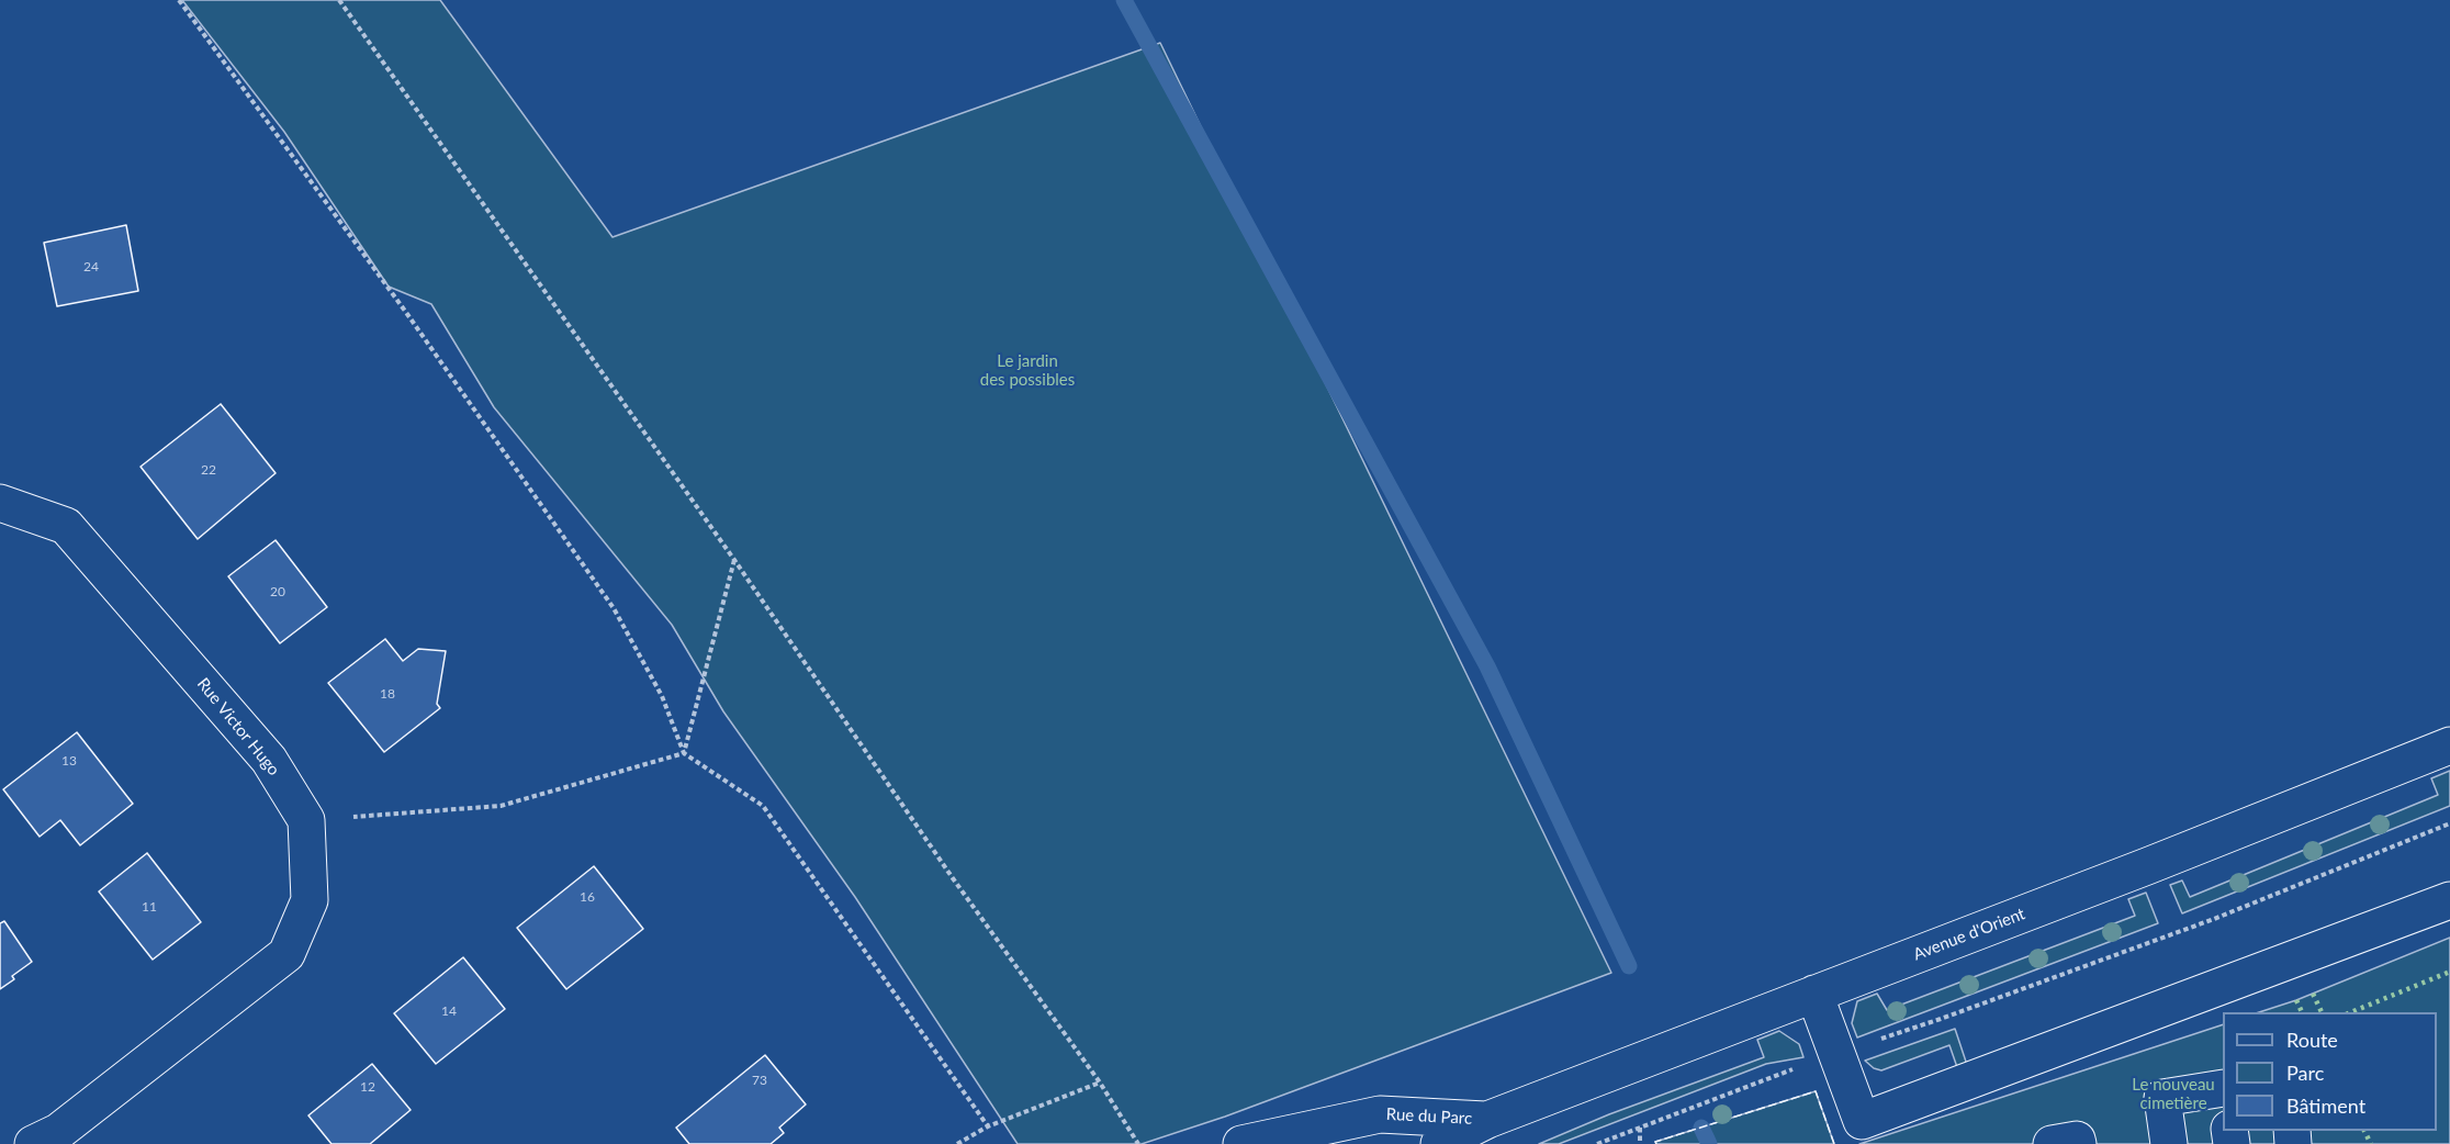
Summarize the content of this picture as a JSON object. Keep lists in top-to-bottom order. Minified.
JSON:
{"streets":{"street":["Rue Victor Hugo","Avenue d'Orient","Rue du Parc"]},"crossings":[["Avenue d'Orient","Rue du Parc"]],"parks":["Le jardin des possibles","Le nouveau cimetière"],"house_numbers":["24","22","20","18","13","16","11","14","73","12"],"legend":["Route","Parc","Bâtiment"]}
